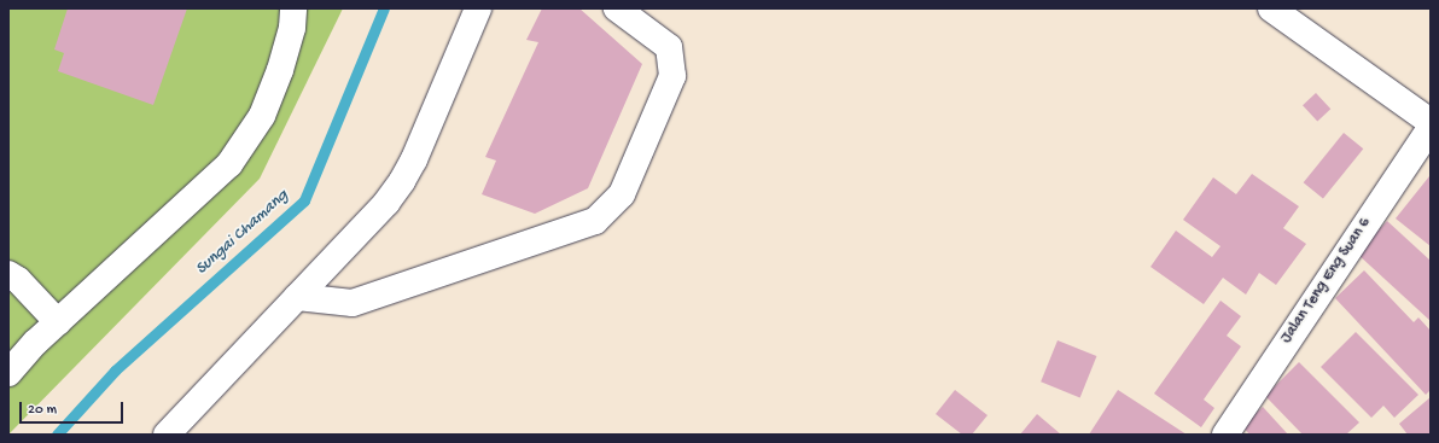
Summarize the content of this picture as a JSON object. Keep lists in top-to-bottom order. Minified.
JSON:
{"streets":{"street":["Jalan Teng Eng Suan 6"]},"water":["Sungai Chamang"],"scale_bar":"20 m"}
